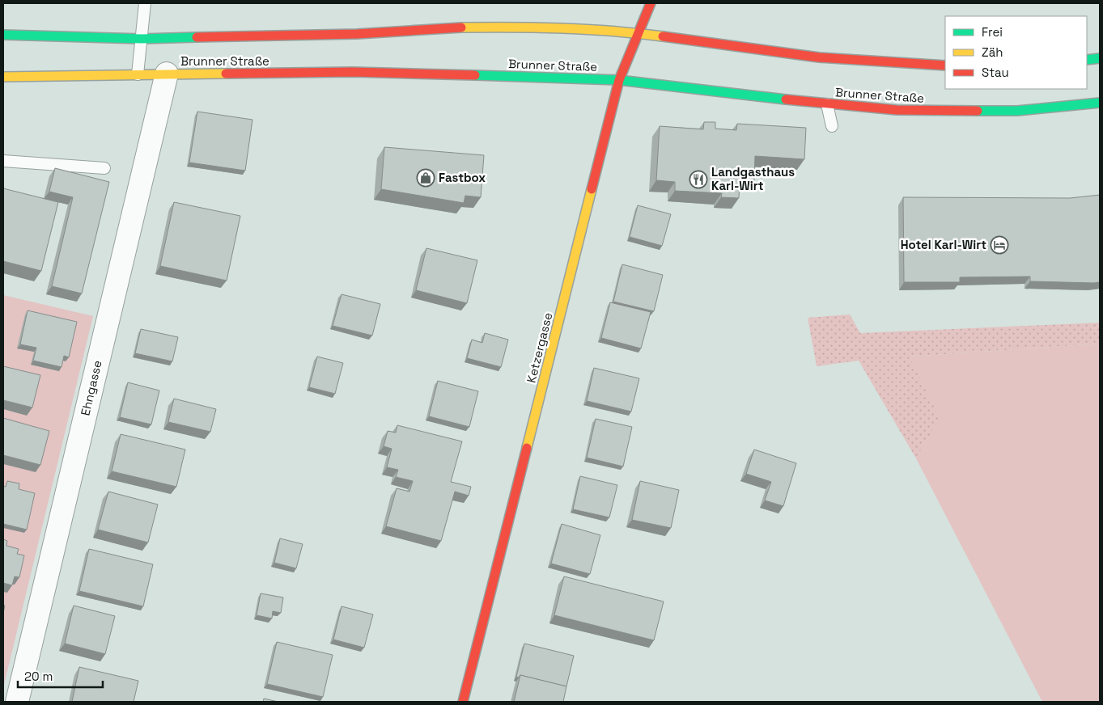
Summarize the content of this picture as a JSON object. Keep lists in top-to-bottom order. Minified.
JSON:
{"streets":{"main road":["Brunner Straße","Ketzergasse"],"street":["Ehngasse"]},"crossings":[["Brunner Straße","Ketzergasse"],["Brunner Straße","Ehngasse"]],"places":{"shop":["Fastbox"],"restaurant":["Landgasthaus Karl-Wirt"],"hotel":["Hotel Karl-Wirt"]},"legend":["Frei","Zäh","Stau"],"scale_bar":"20 m"}
